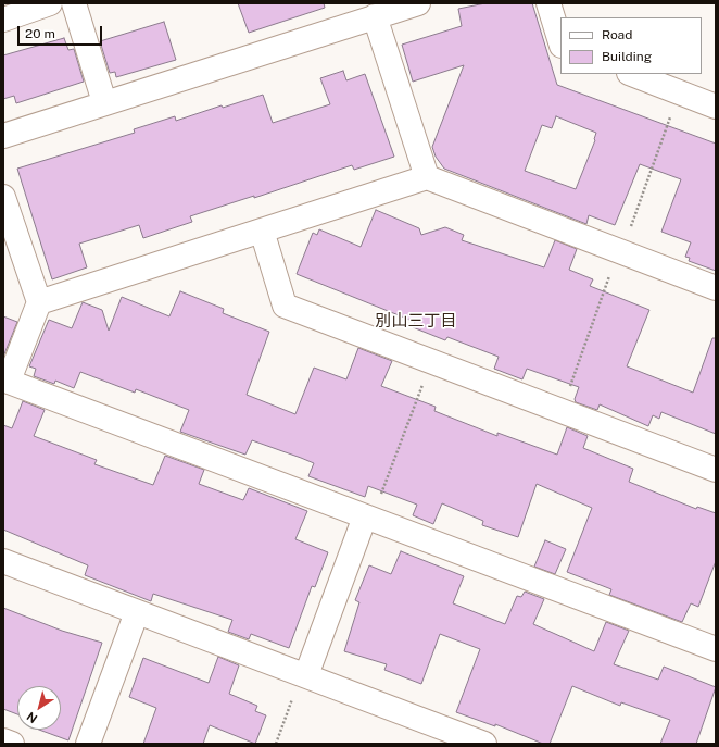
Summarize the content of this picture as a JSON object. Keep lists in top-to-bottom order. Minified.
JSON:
{"districts":["別山三丁目"],"legend":["Road","Building"],"scale_bar":"20 m","north":"bottom left"}
